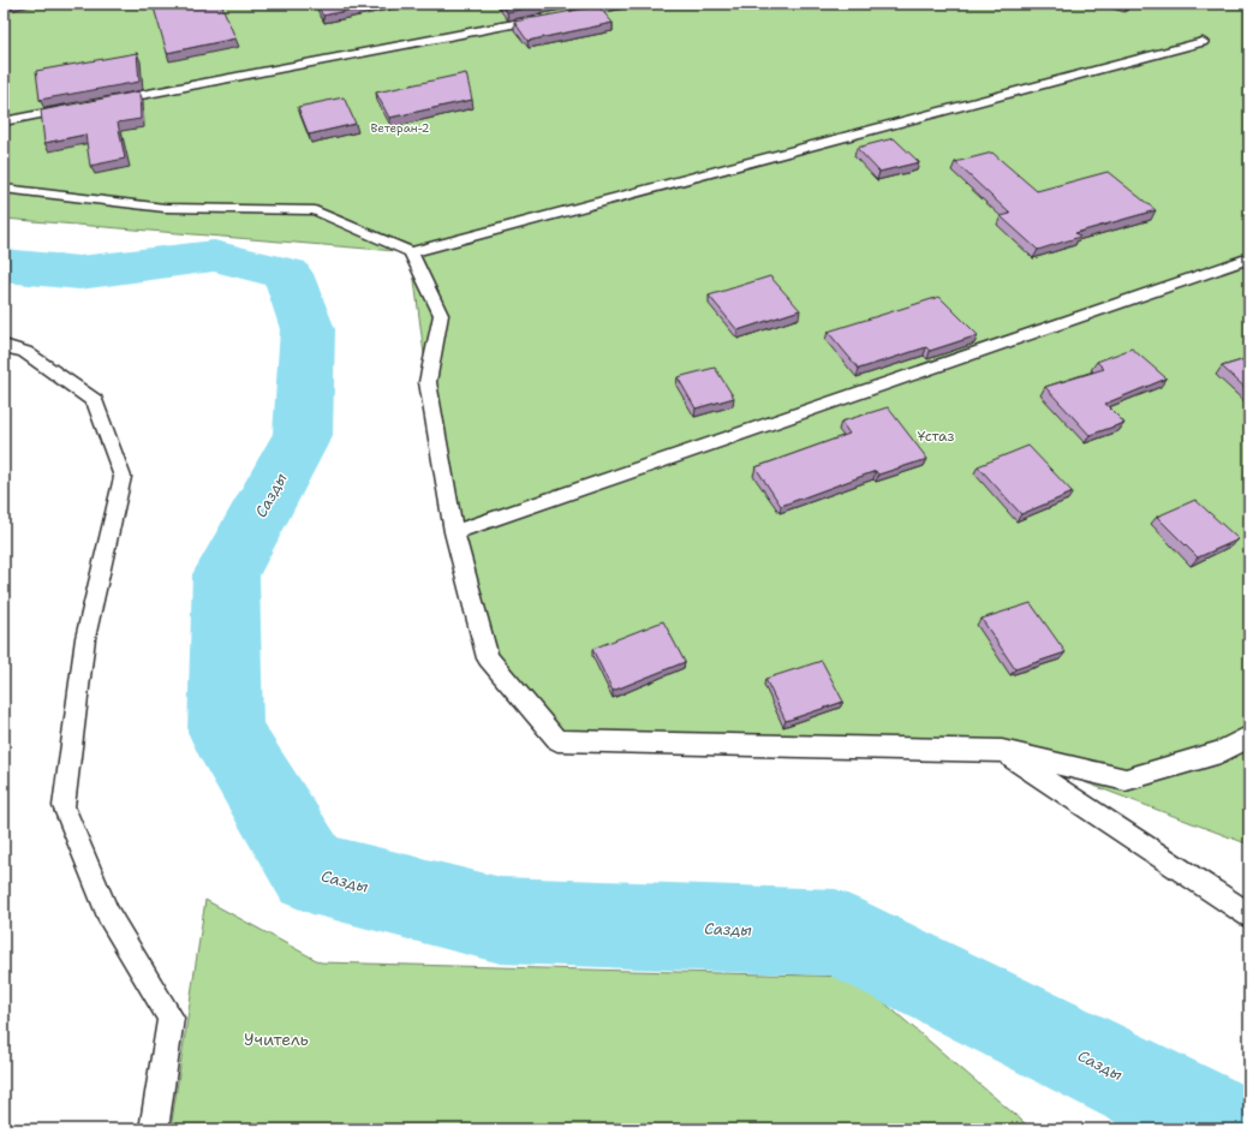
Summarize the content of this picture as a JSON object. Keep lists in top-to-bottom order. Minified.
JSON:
{"water":["Сазды"],"parks":["Ветеран-2","Ұстаз","Учитель"]}
